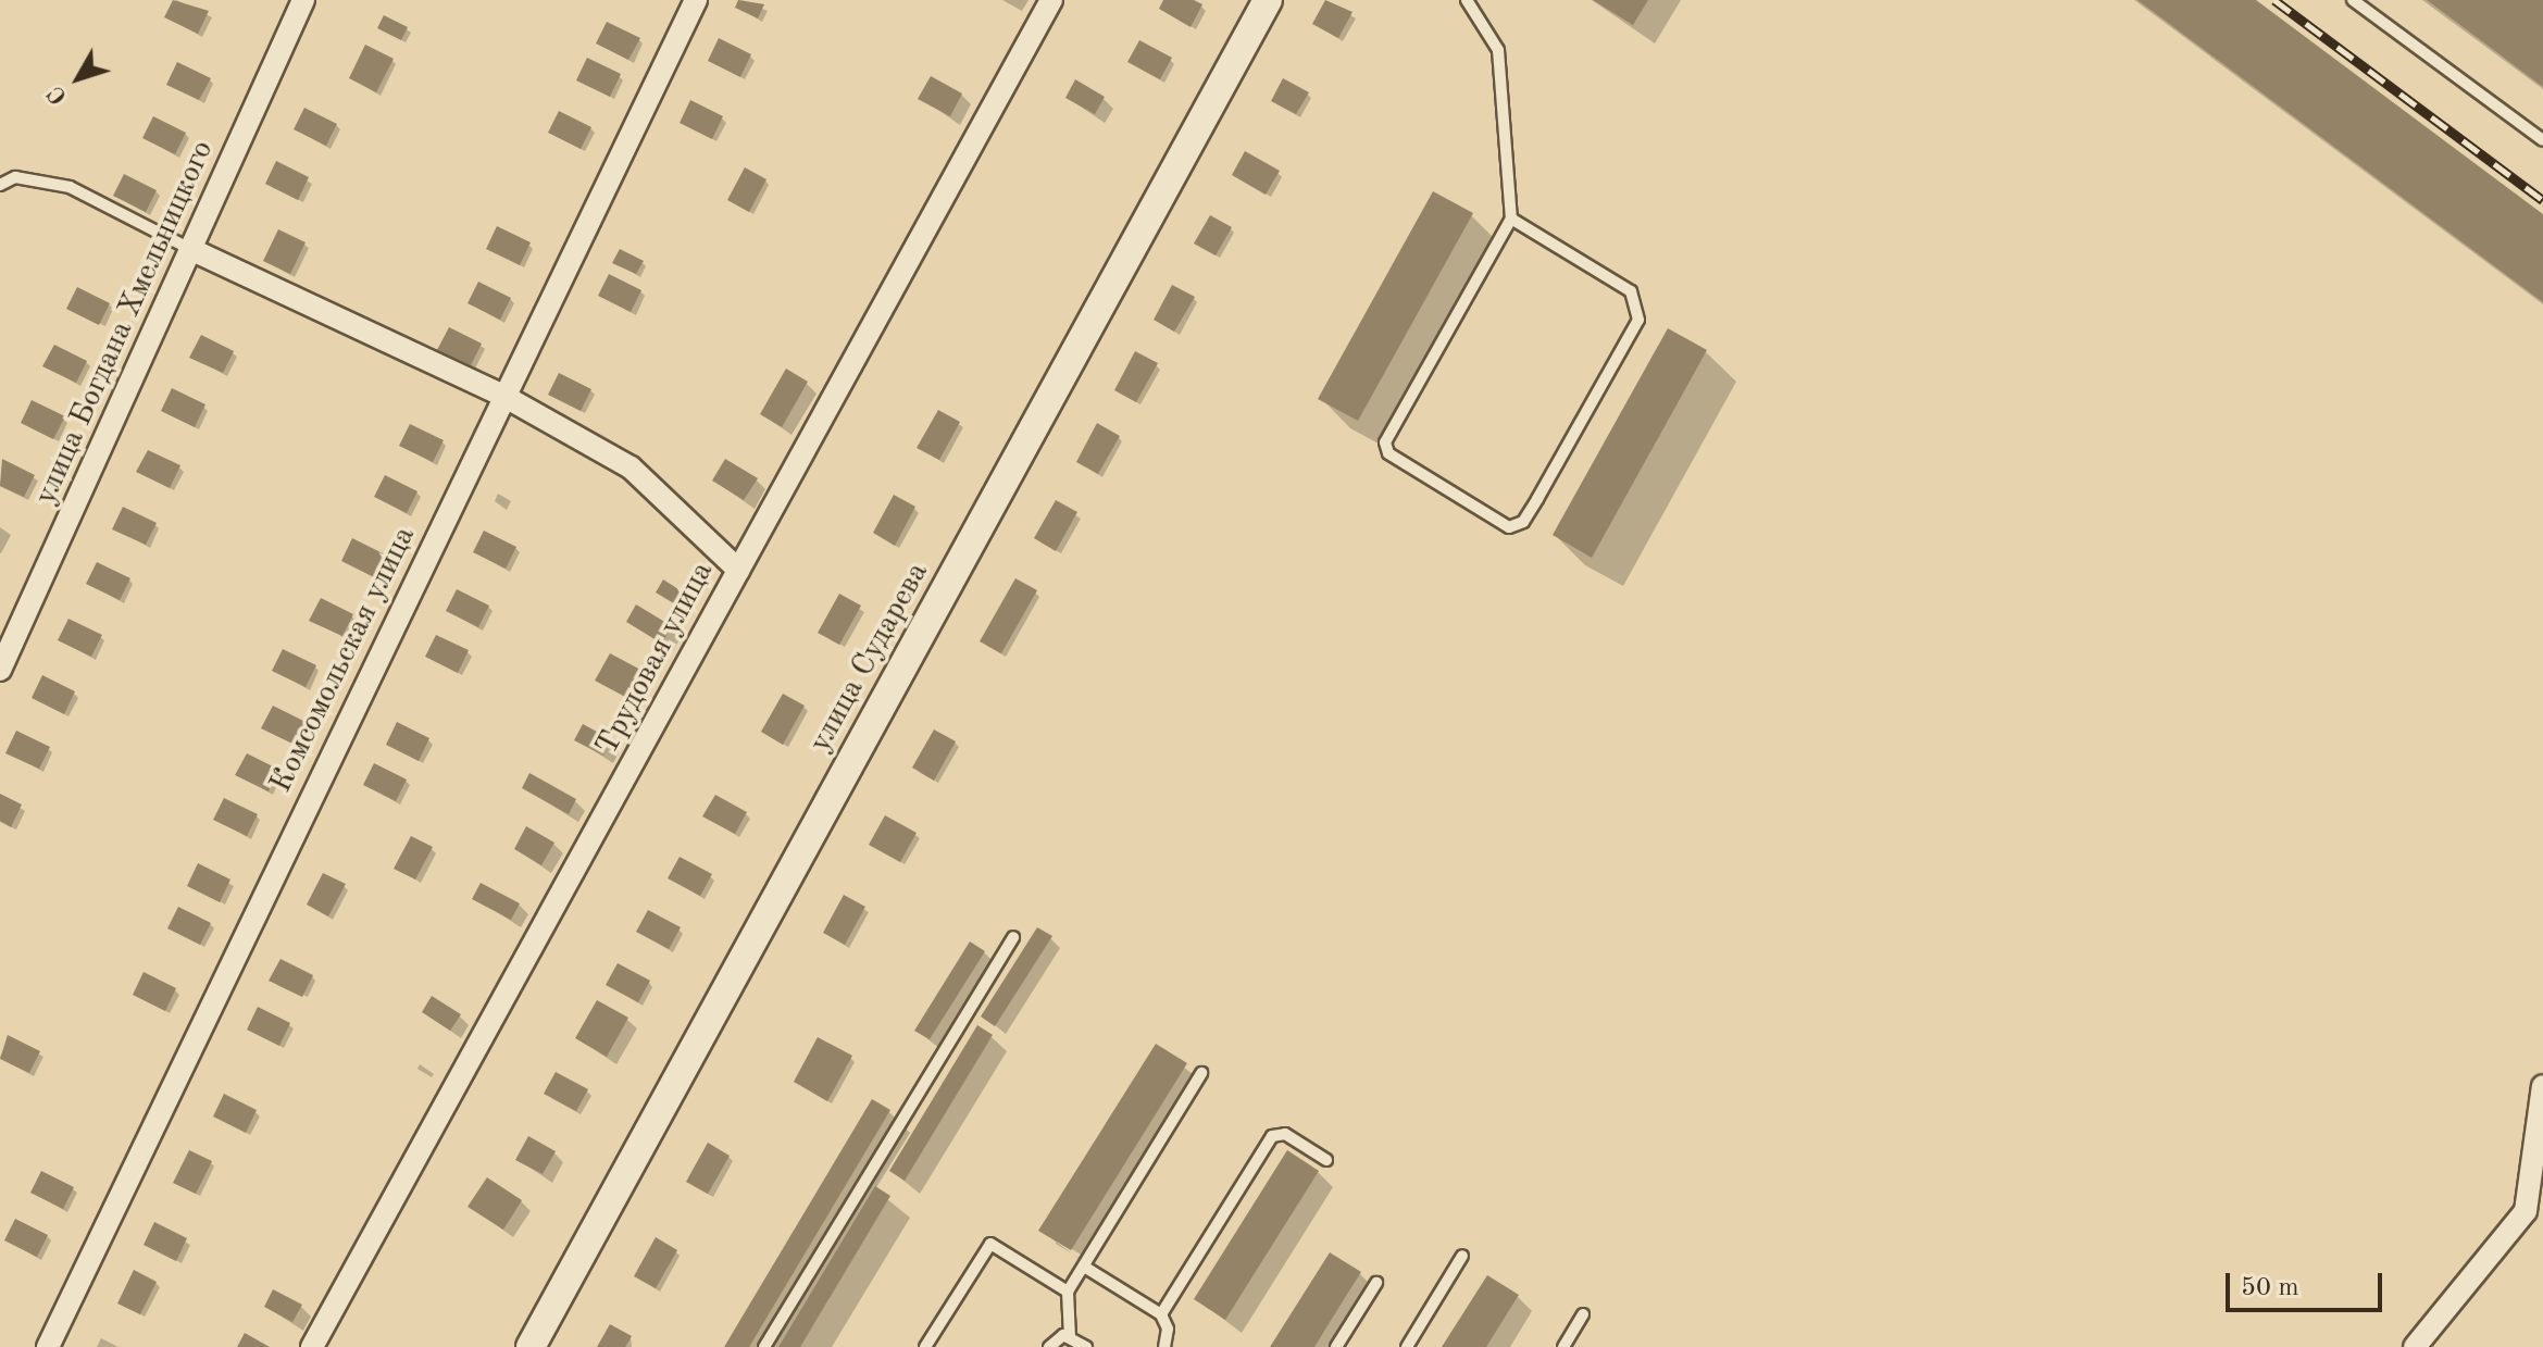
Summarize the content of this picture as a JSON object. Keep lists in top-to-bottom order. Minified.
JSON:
{"streets":{"street":["улица Богдана Хмельницкого","улица Сударева","Трудовая улица","Комсомольская улица"]},"scale_bar":"50 m","north":"bottom left"}
